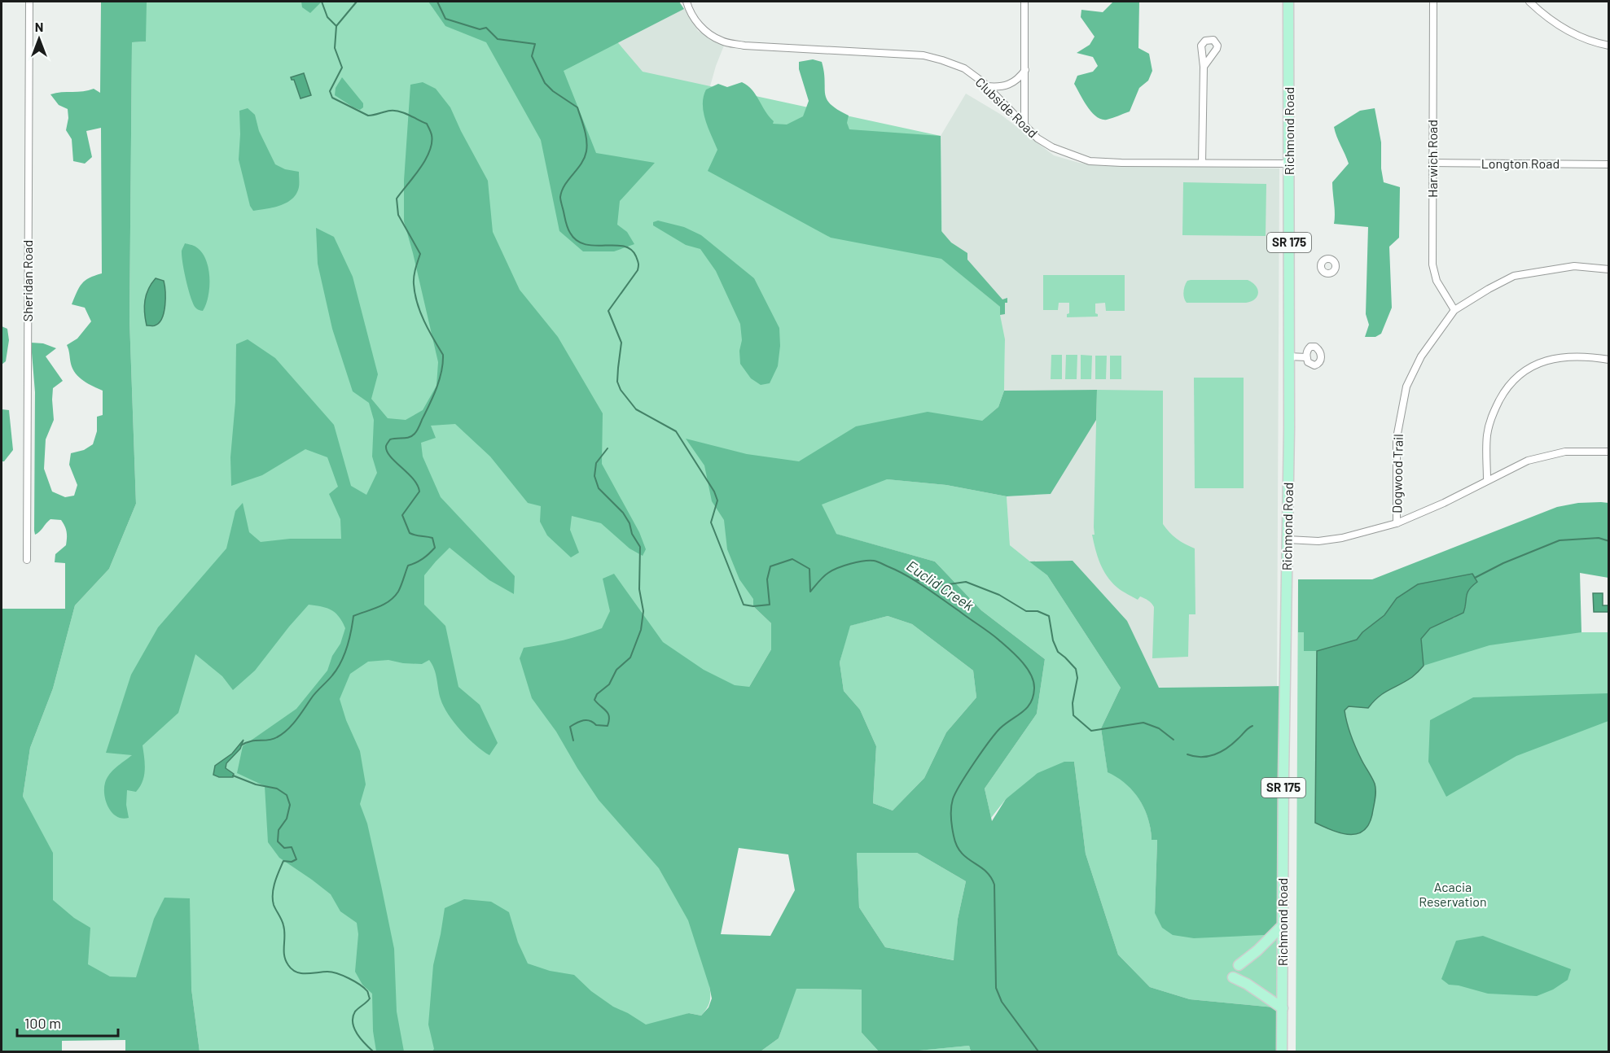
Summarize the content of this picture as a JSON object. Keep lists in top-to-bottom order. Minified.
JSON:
{"streets":{"main road":["Richmond Road","SR 175"],"street":["Clubside Road","Harwich Road","Longton Road","Sheridan Road","Dogwood Trail"]},"crossings":[["Clubside Road","Richmond Road"],["Harwich Road","Longton Road"],["Harwich Road","Dogwood Trail"]],"water":["Euclid Creek"],"parks":["Acacia Reservation"],"scale_bar":"100 m","north":"top"}
